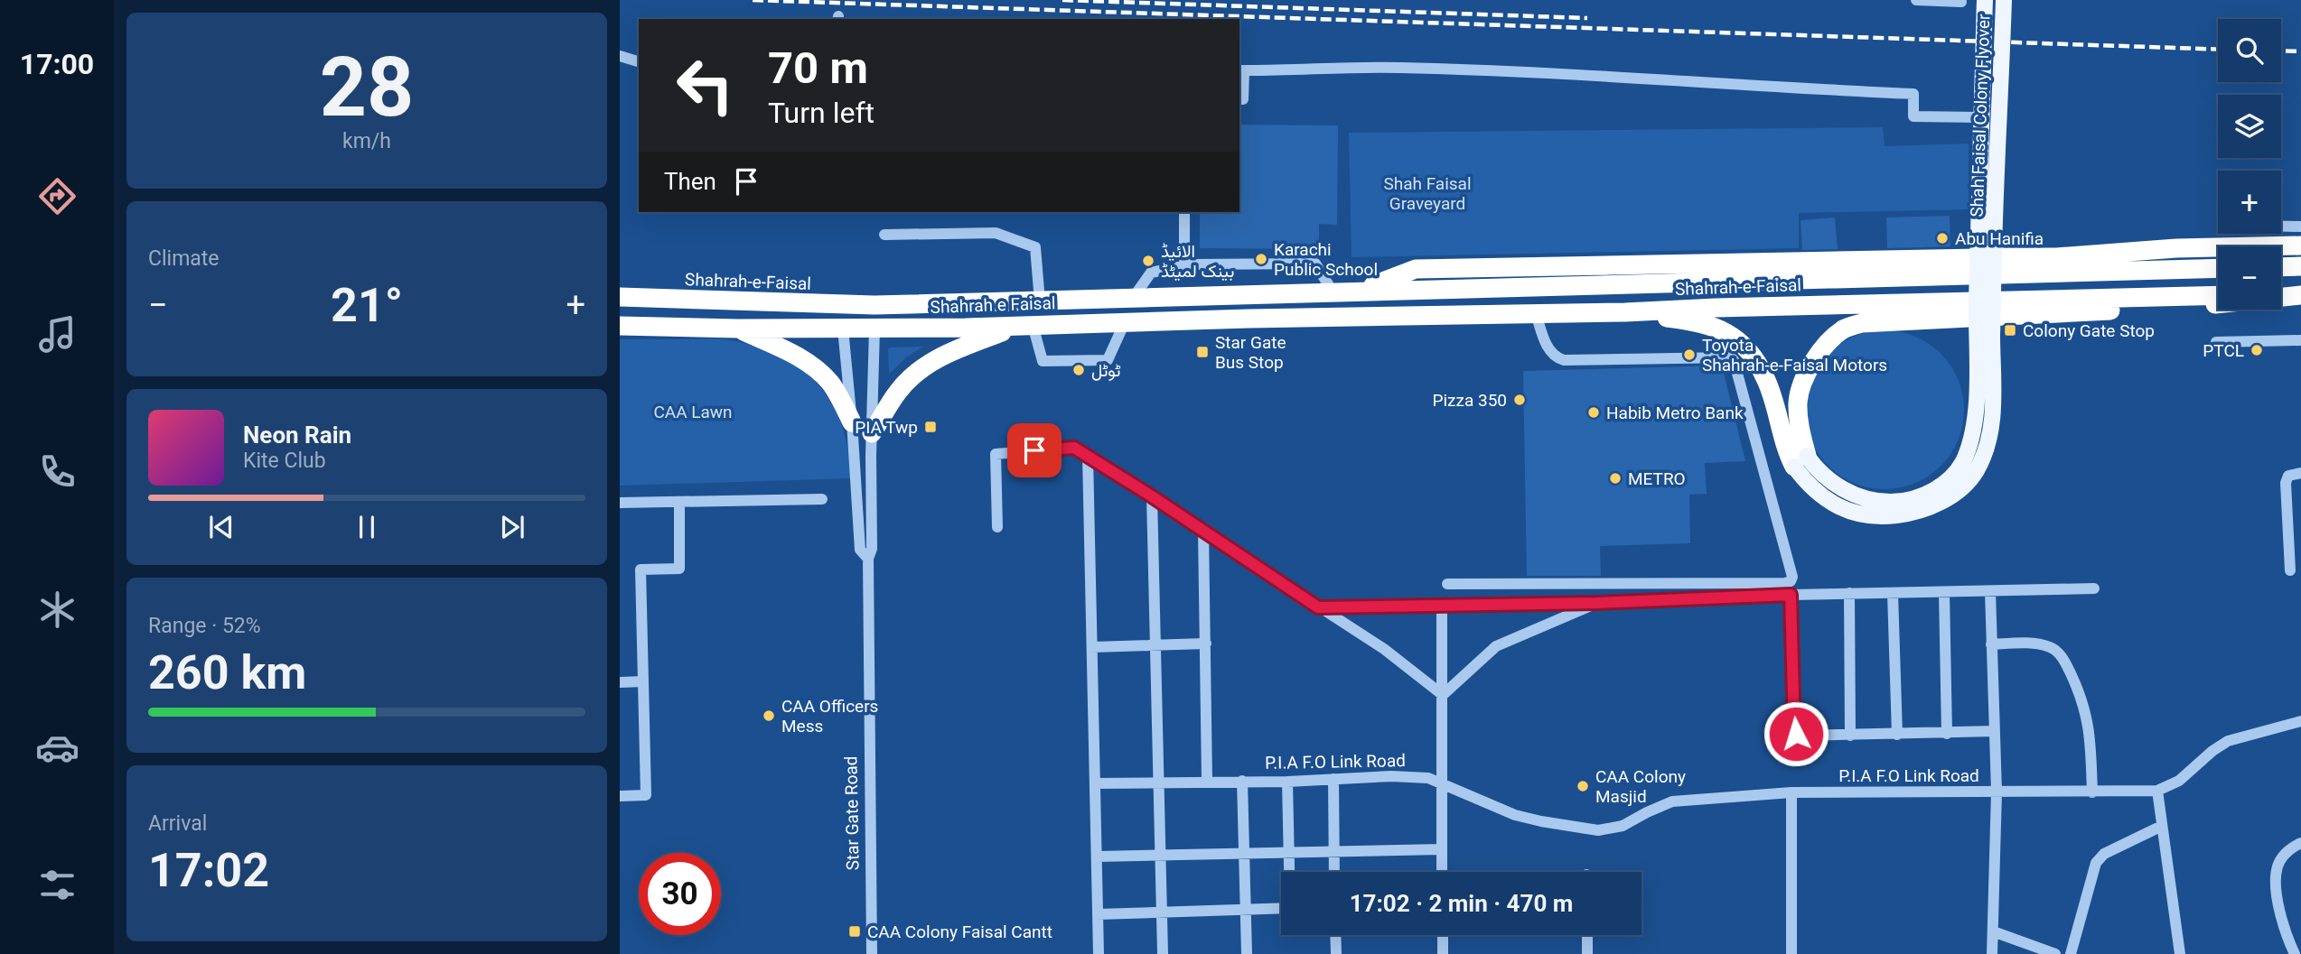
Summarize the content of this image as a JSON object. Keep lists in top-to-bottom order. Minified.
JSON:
{"streets":{"highway":["Shahrah-e-Faisal","Shahrah e Faisal"],"main road":["Shah Faisal Colony Flyover"],"street":["P.I.A F.O Link Road","Star Gate Road"]},"crossings":[["Shahrah-e-Faisal","Shahrah e Faisal"],["Shahrah e Faisal","Star Gate Road"]],"parks":["Shah Faisal Graveyard","CAA Lawn"],"places":{"other":["Abu Hanifia","Karachi Public School","الائیڈ بینک لمیٹڈ","PTCL","Toyota Shahrah-e-Faisal Motors","ٹوٹل","Pizza 350","Habib Metro Bank","METRO","CAA Officers Mess","CAA Colony Masjid"],"transit":["Colony Gate Stop","Star Gate Bus Stop","PIA Twp","CAA Colony Faisal Cantt"]},"page":{"tabs":"17:00","tile":[["28","km/h"],"Climate",["Range · 52%","260 km"],["Arrival","17:02"]],"map_buttons":["+","−"],"turn":["70 m","Turn left"],"then":"Then","heat":["−","21°","+"],"song":["Neon Rain","Kite Club"],"limit":"30","trip":"17:02 · 2 min · 470 m"}}
